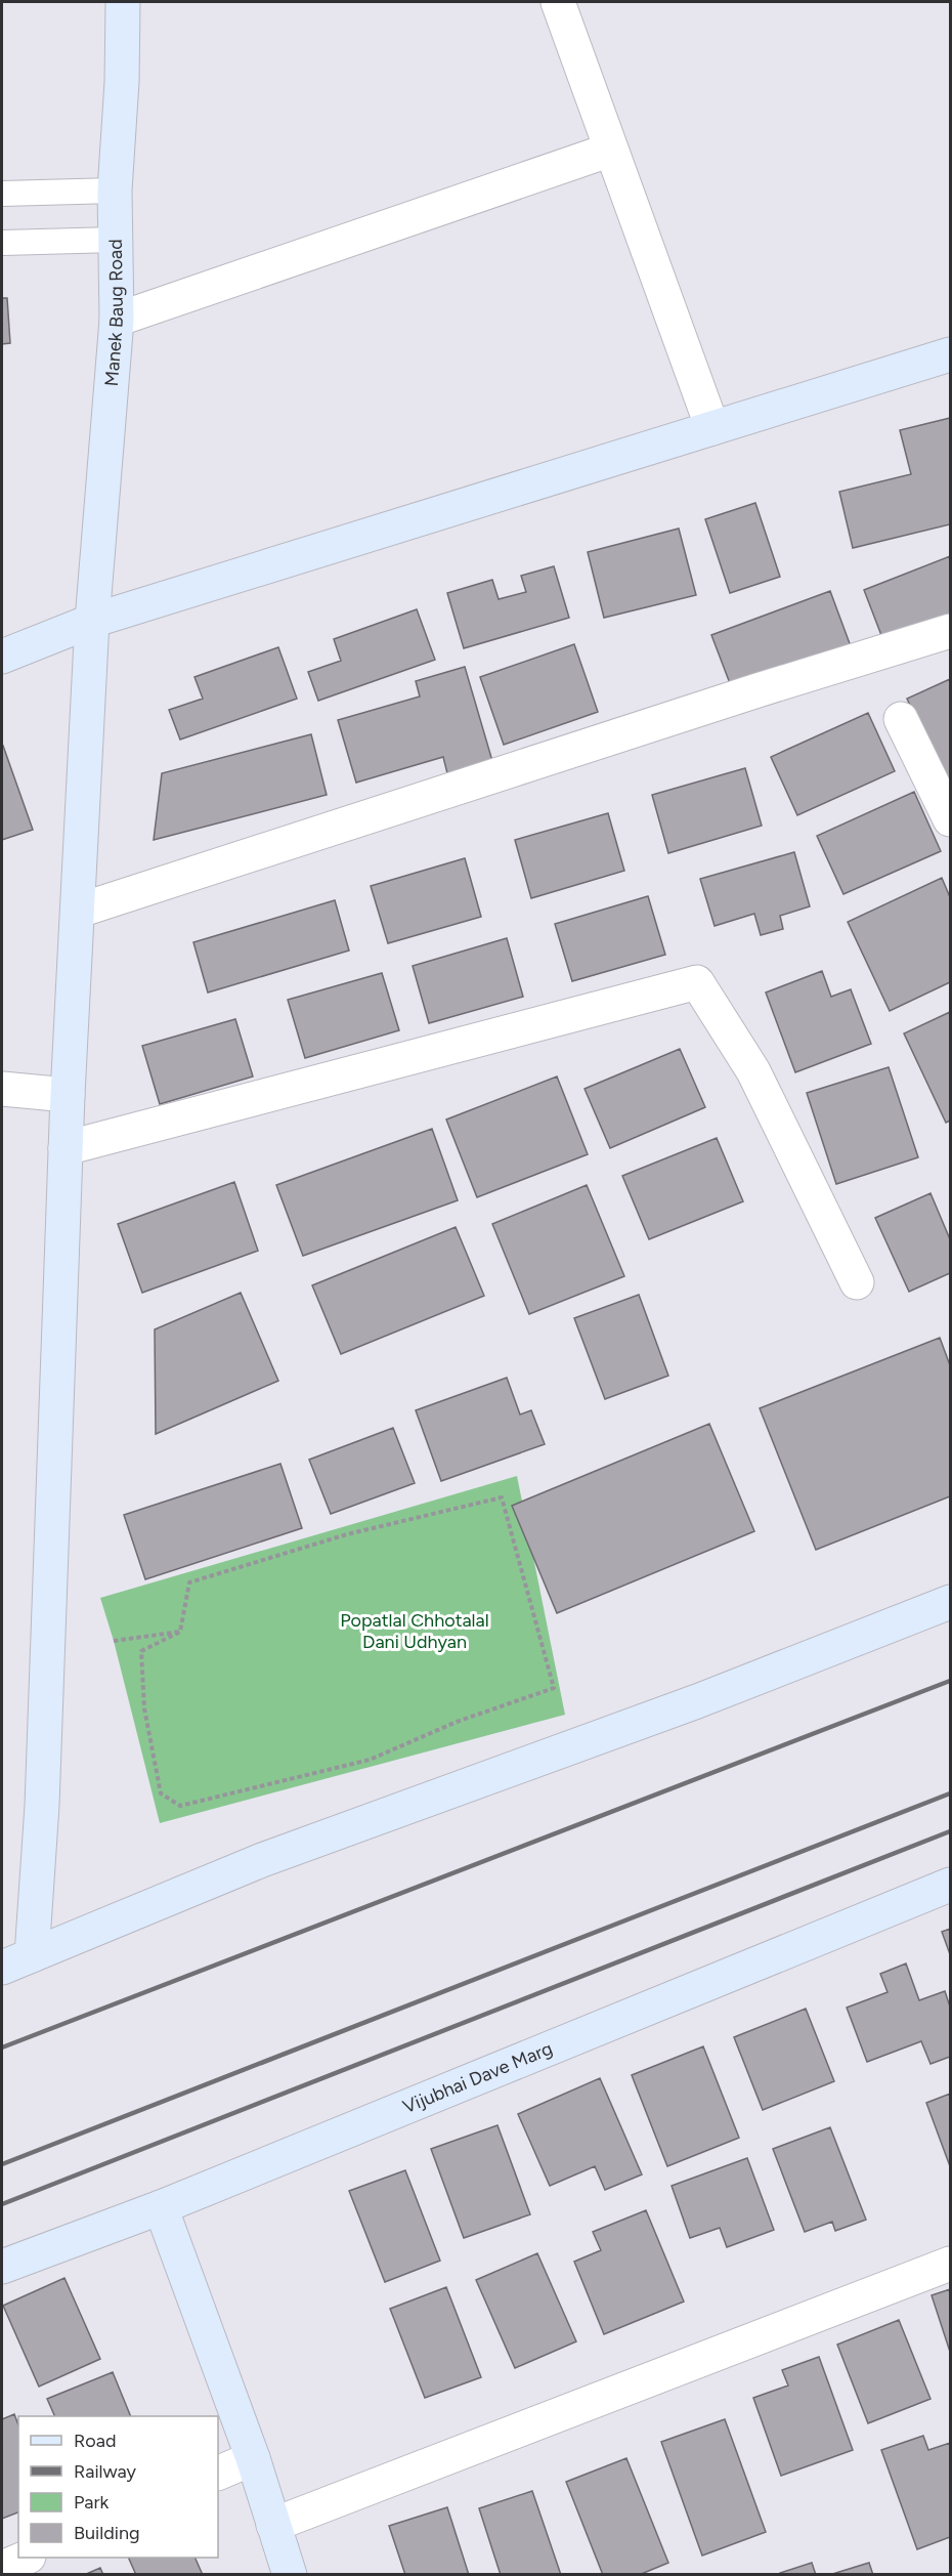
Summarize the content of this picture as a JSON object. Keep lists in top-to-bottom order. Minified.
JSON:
{"streets":{"street":["Manek Baug Road","Vijubhai Dave Marg"]},"parks":["Popatlal Chhotalal Dani Udhyan"],"legend":["Road","Railway","Park","Building"]}
